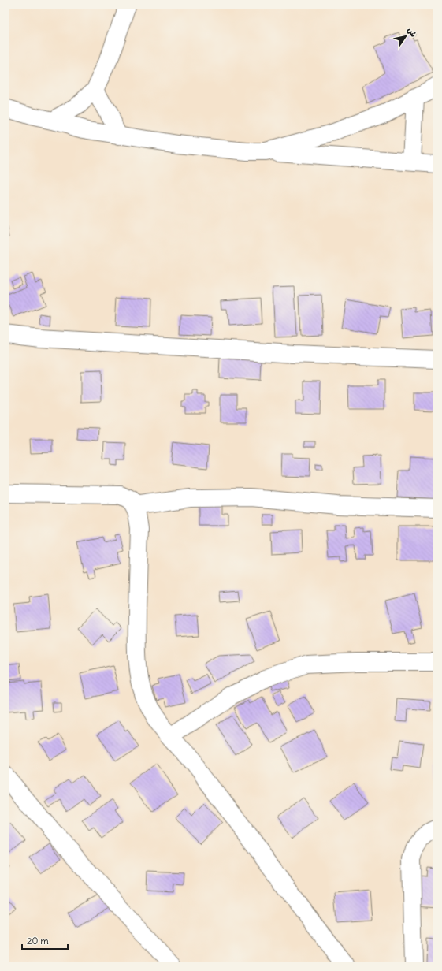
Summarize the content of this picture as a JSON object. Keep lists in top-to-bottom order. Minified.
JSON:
{"scale_bar":"20 m","north":"top right"}
